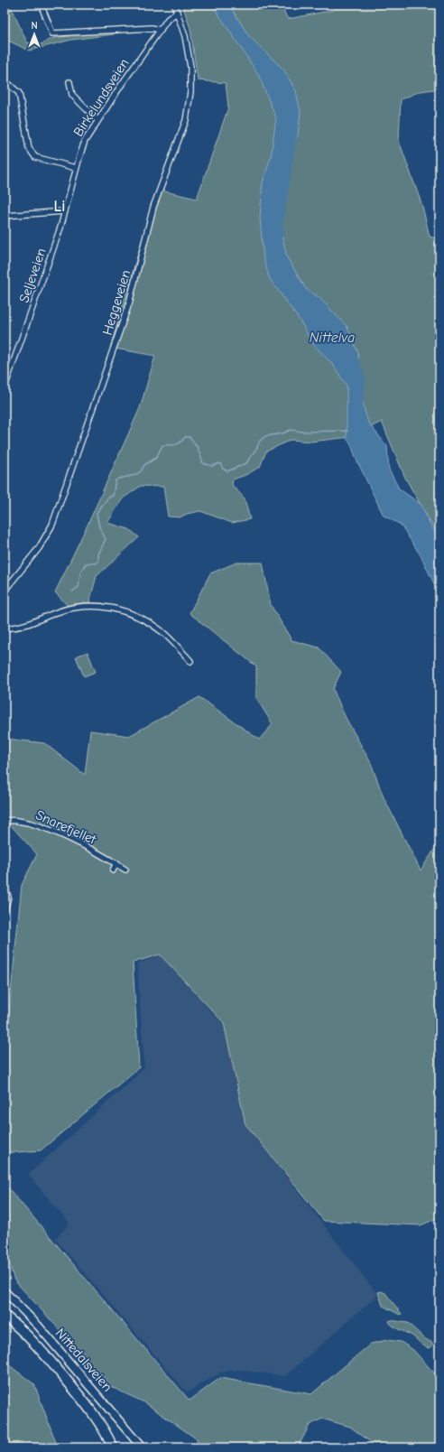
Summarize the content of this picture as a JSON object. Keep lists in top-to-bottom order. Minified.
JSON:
{"streets":{"main road":["Nittedalsveien"],"street":["Birkelundsveien","Seljeveien","Heggeveien","Snarefjellet"]},"crossings":[["Birkelundsveien","Seljeveien"],["Birkelundsveien","Heggeveien"]],"districts":["Li"],"water":["Nittelva"],"north":"top"}
